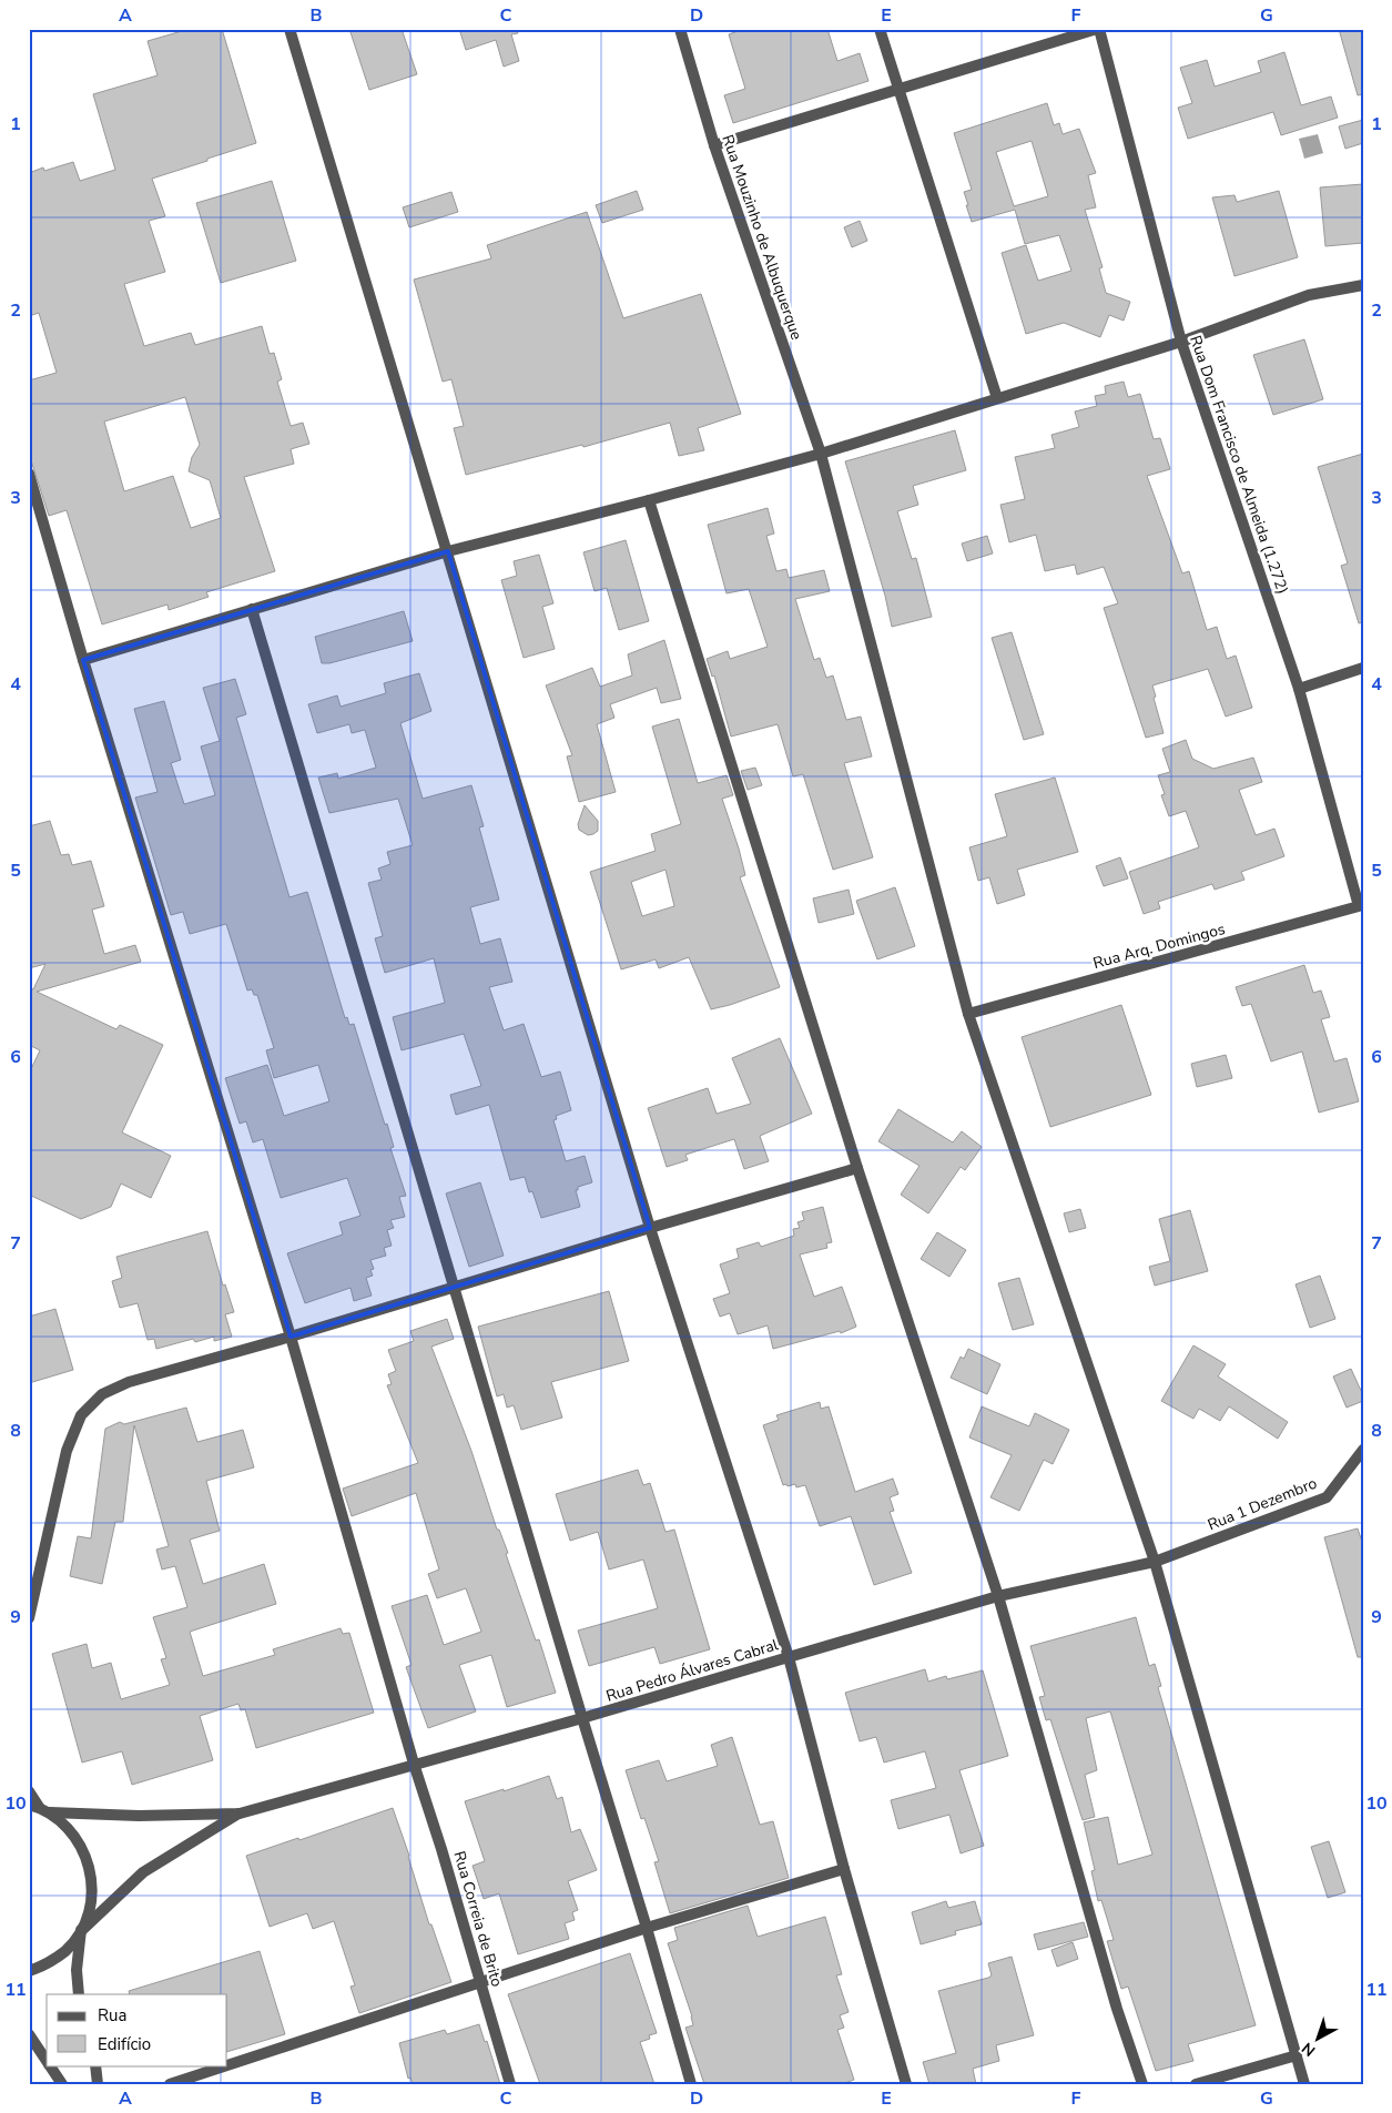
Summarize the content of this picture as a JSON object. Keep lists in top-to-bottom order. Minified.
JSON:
{"streets":{"street":["Rua Mouzinho de Albuquerque","Rua Dom Francisco de Almeida (1.272)","Rua Arq. Domingos","Rua 1 Dezembro","Rua Pedro Álvares Cabral","Rua Correia de Brito"]},"crossings":[["Rua Mouzinho de Albuquerque","Rua Arq. Domingos"],["Rua Mouzinho de Albuquerque","Rua 1 Dezembro"],["Rua Mouzinho de Albuquerque","Rua Pedro Álvares Cabral"],["Rua Dom Francisco de Almeida (1.272)","Rua Arq. Domingos"],["Rua 1 Dezembro","Rua Pedro Álvares Cabral"],["Rua Pedro Álvares Cabral","Rua Correia de Brito"]],"legend":["Rua","Edifício"],"north":"bottom left","grid":{"columns":["A","B","C","D","E","F","G"],"rows":["1","2","3","4","5","6","7","8","9","10","11"]}}
